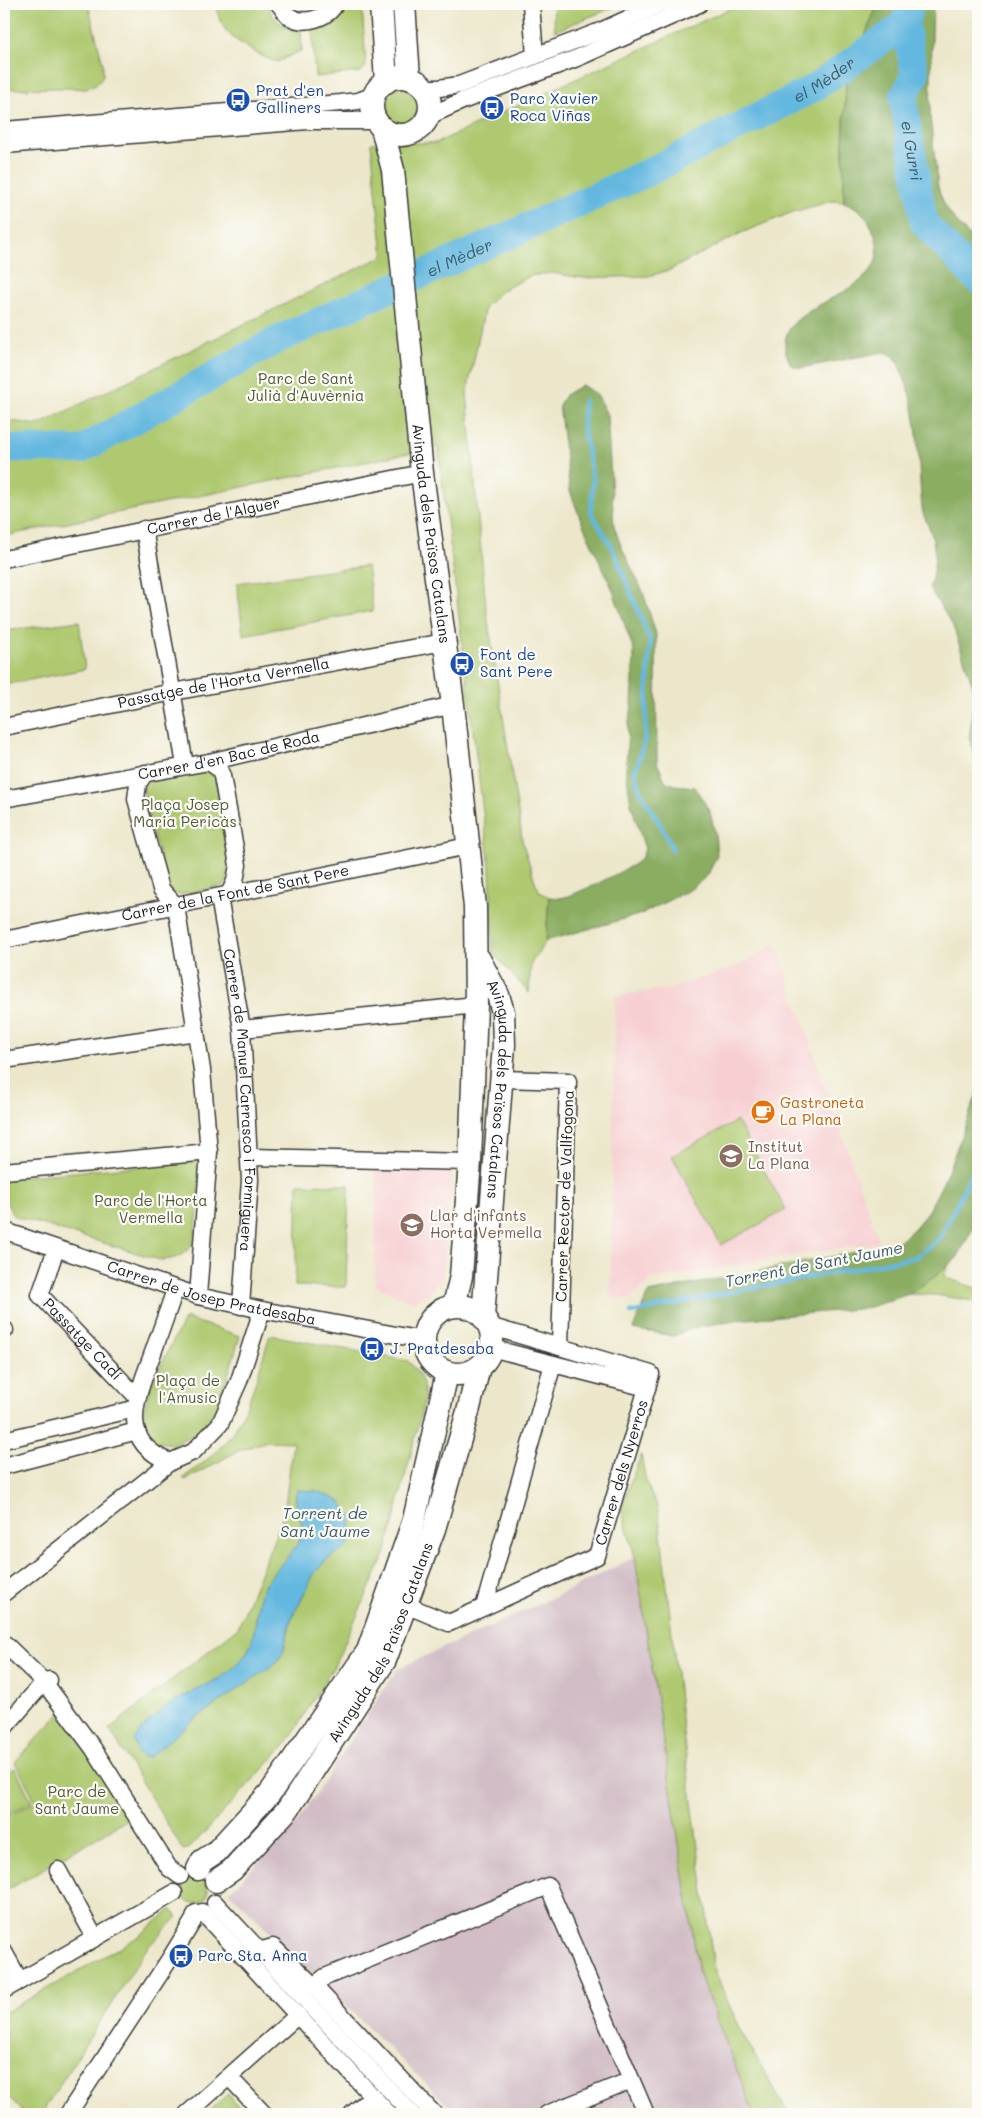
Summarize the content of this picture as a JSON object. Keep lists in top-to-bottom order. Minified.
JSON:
{"streets":{"street":["Carrer de l'Alguer","Avinguda dels Països Catalans","Passatge de l'Horta Vermella","Carrer d'en Bac de Roda","Carrer de la Font de Sant Pere","Carrer de Manuel Carrasco i Formiguera","Carrer Rector de Vallfogona","Carrer de Josep Pratdesaba","Passatge Cadí","Carrer dels Nyerros"]},"crossings":[["Carrer de l'Alguer","Avinguda dels Països Catalans"],["Avinguda dels Països Catalans","Passatge de l'Horta Vermella"],["Avinguda dels Països Catalans","Carrer d'en Bac de Roda"],["Avinguda dels Països Catalans","Carrer de la Font de Sant Pere"],["Avinguda dels Països Catalans","Carrer Rector de Vallfogona"],["Avinguda dels Països Catalans","Carrer de Josep Pratdesaba"],["Carrer de la Font de Sant Pere","Carrer de Manuel Carrasco i Formiguera"],["Carrer de Manuel Carrasco i Formiguera","Carrer de Josep Pratdesaba"],["Carrer de Josep Pratdesaba","Passatge Cadí"]],"water":["el Mèder","el Gurri","Torrent de Sant Jaume"],"parks":["Parc de Sant Julià d'Auvèrnia","Plaça Josep Maria Pericàs","Parc de l'Horta Vermella","Plaça de l'Amusic","Parc de Sant Jaume"],"places":{"bus stop":["Prat d'en Galliners","Parc Xavier Roca Viñas","Font de Sant Pere","J. Pratdesaba","Parc Sta. Anna"],"cafe":["Gastroneta La Plana"],"school or university":["Institut La Plana","Llar d'infants Horta Vermella"]}}
